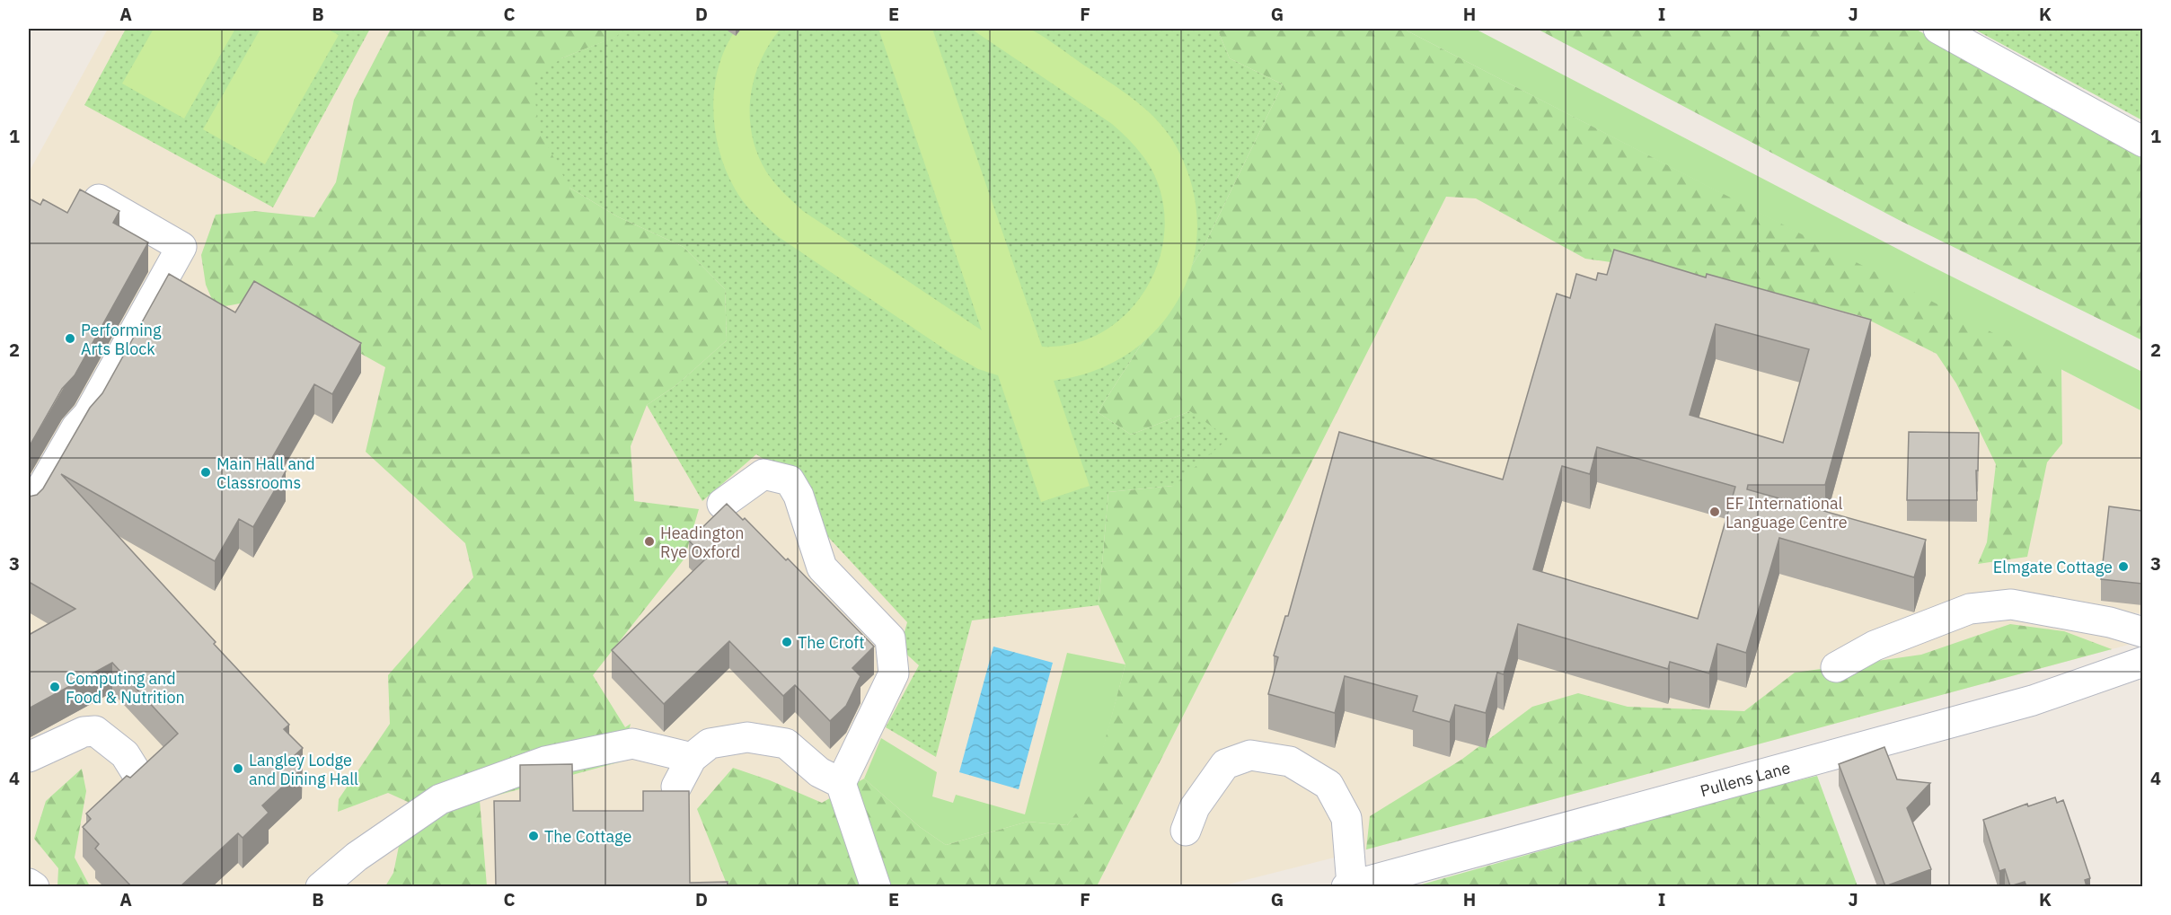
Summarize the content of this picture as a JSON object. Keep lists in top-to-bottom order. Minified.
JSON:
{"streets":{"street":["Pullens Lane"]},"places":["Performing Arts Block","Main Hall and Classrooms","EF International Language Centre","Headington Rye Oxford","Elmgate Cottage","The Croft","Computing and Food & Nutrition","Langley Lodge and Dining Hall","The Cottage"],"grid":{"columns":["A","B","C","D","E","F","G","H","I","J","K"],"rows":["1","2","3","4"]}}
